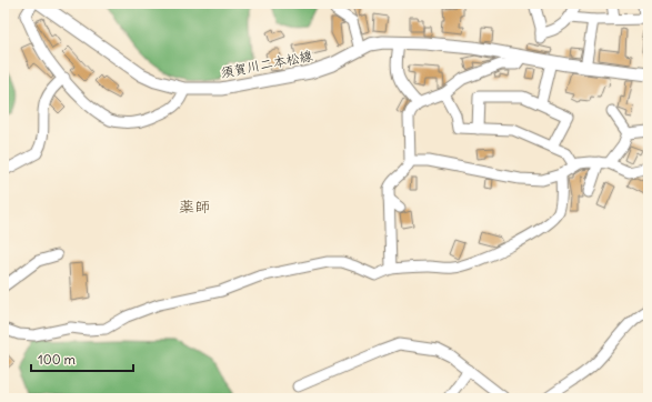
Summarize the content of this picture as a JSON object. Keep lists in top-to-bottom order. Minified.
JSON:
{"streets":{"main road":["須賀川二本松線"]},"districts":["薬師"],"scale_bar":"100 m"}
